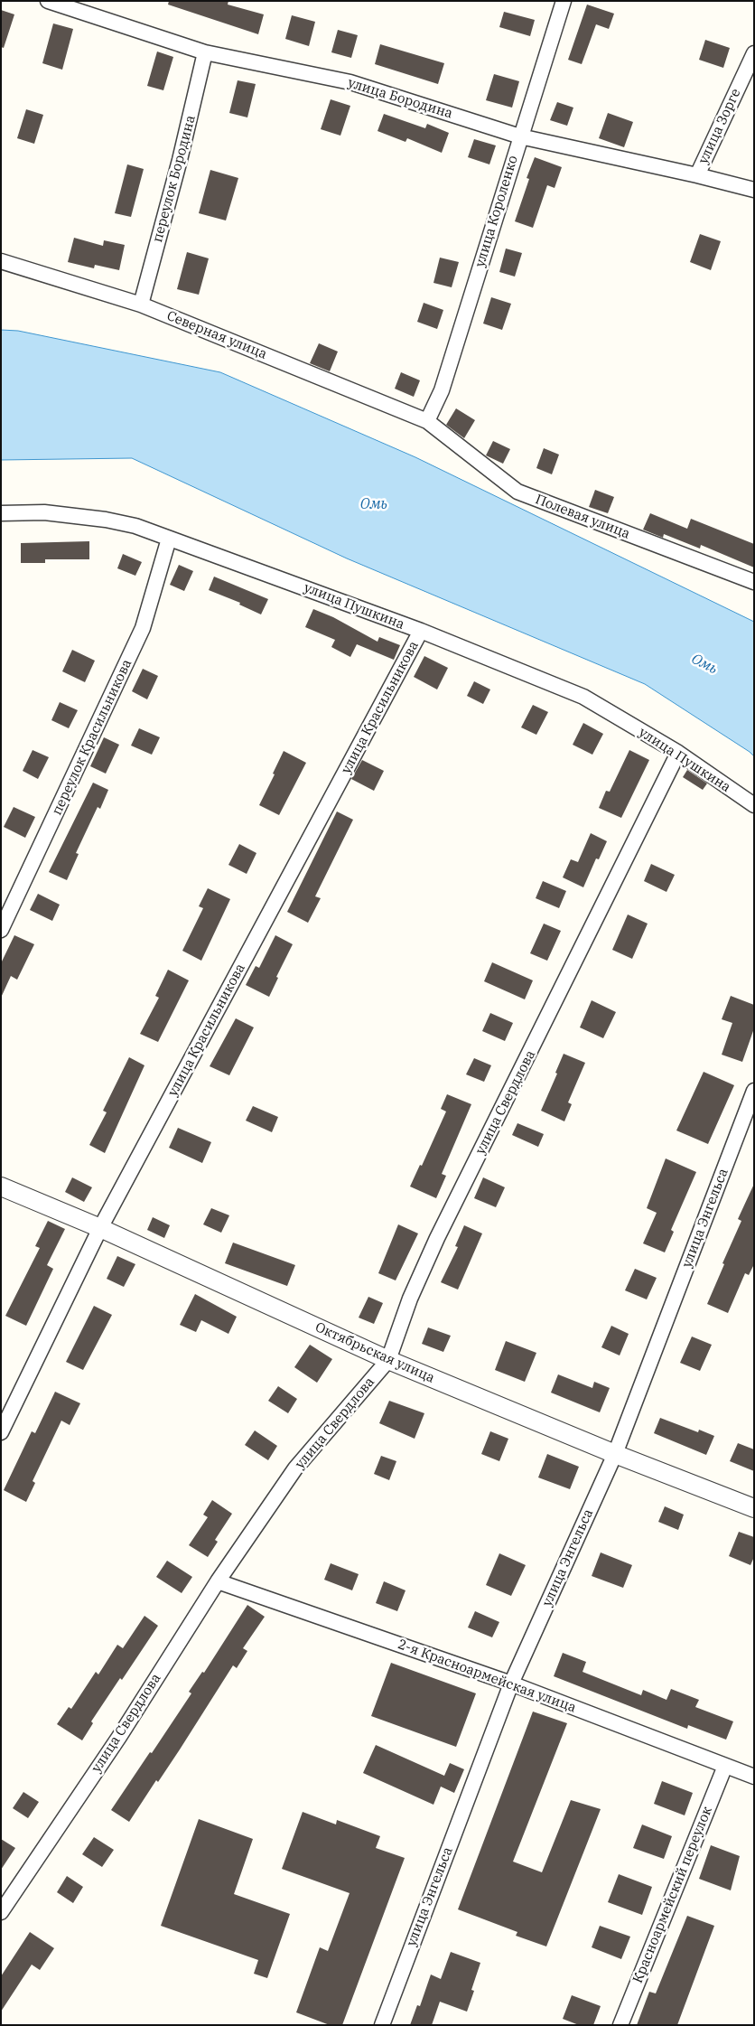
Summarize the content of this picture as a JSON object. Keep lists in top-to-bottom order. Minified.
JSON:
{"streets":{"street":["улица Бородина","улица Зорге","переулок Бородина","улица Короленко","Северная улица","Полевая улица","улица Пушкина","улица Красильникова","переулок Красильникова","улица Свердлова","улица Энгельса","Октябрьская улица","2-я Красноармейская улица","Красноармейский переулок"]},"crossings":[["улица Бородина","улица Зорге"],["улица Бородина","переулок Бородина"],["улица Бородина","улица Короленко"],["переулок Бородина","Северная улица"],["улица Короленко","Северная улица"],["улица Короленко","Полевая улица"],["Северная улица","Полевая улица"],["улица Пушкина","улица Красильникова"],["улица Пушкина","переулок Красильникова"],["улица Пушкина","улица Свердлова"],["улица Красильникова","Октябрьская улица"],["улица Свердлова","Октябрьская улица"],["улица Свердлова","2-я Красноармейская улица"],["улица Энгельса","Октябрьская улица"],["улица Энгельса","2-я Красноармейская улица"],["2-я Красноармейская улица","Красноармейский переулок"]],"water":["Омь"]}
